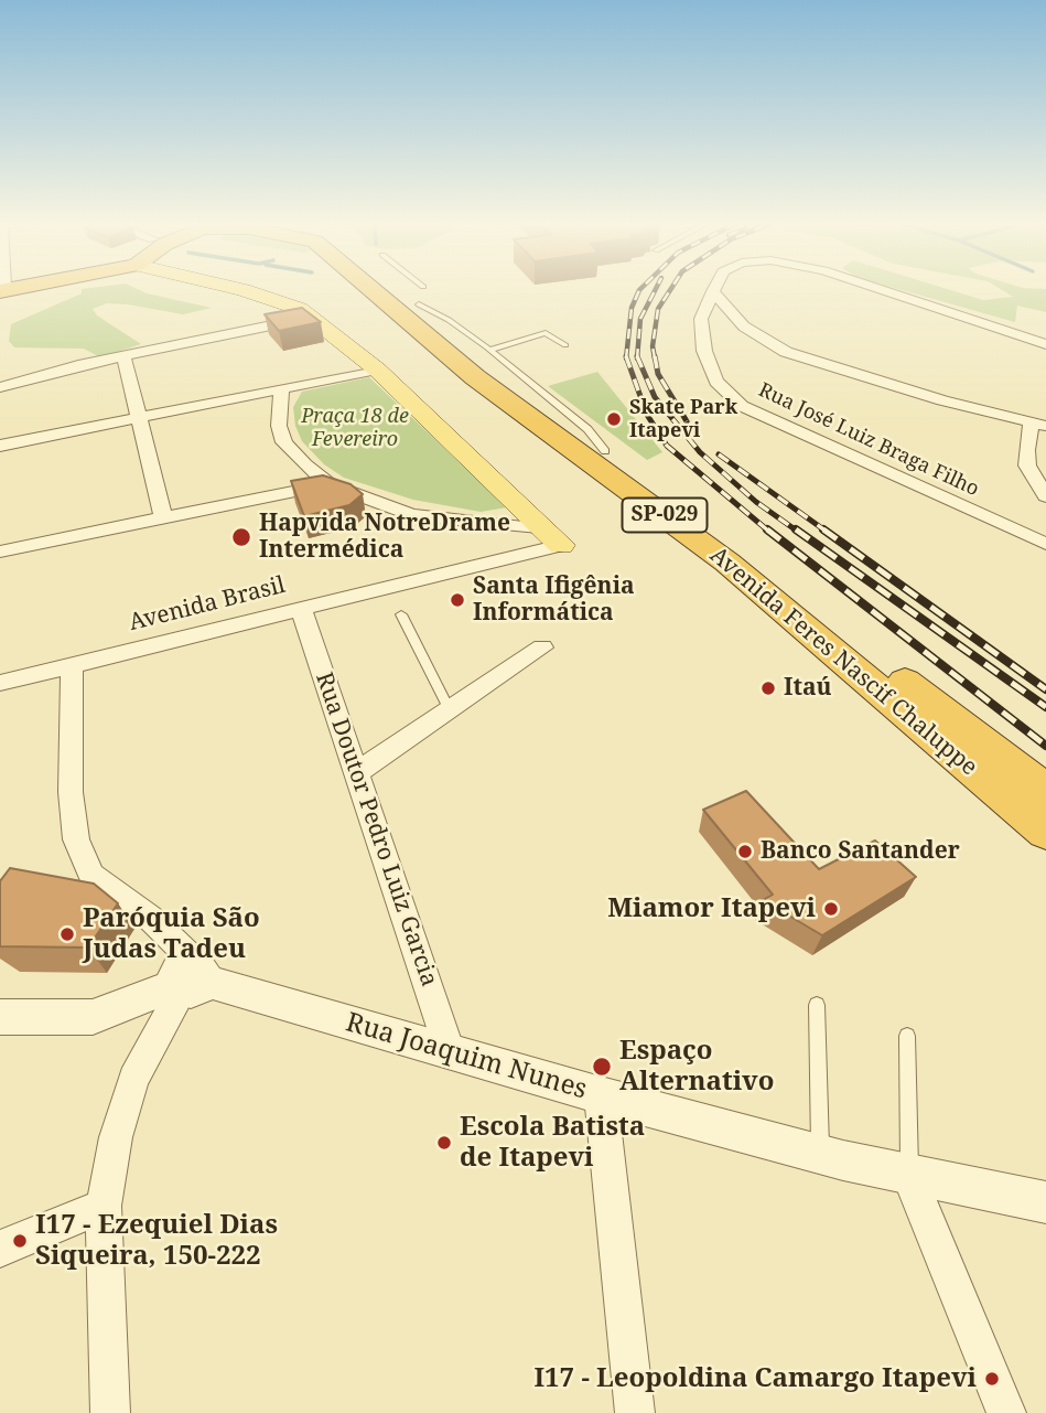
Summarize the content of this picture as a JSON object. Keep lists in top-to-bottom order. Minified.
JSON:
{"streets":{"highway":["SP-029","Avenida Feres Nascif Chaluppe"],"street":["Rua José Luiz Braga Filho","Avenida Brasil","Rua Doutor Pedro Luiz Garcia","Rua Joaquim Nunes"]},"crossings":[["Avenida Brasil","Rua Doutor Pedro Luiz Garcia"],["Rua Doutor Pedro Luiz Garcia","Rua Joaquim Nunes"]],"parks":["Praça 18 de Fevereiro"],"places":["Skate Park Itapevi","Hapvida NotreDrame Intermédica","Santa Ifigênia Informática","Itaú","Banco Santander","Miamor Itapevi","Paróquia São Judas Tadeu","Espaço Alternativo","Escola Batista de Itapevi","I17 - Ezequiel Dias Siqueira, 150-222","I17 - Leopoldina Camargo Itapevi"]}
